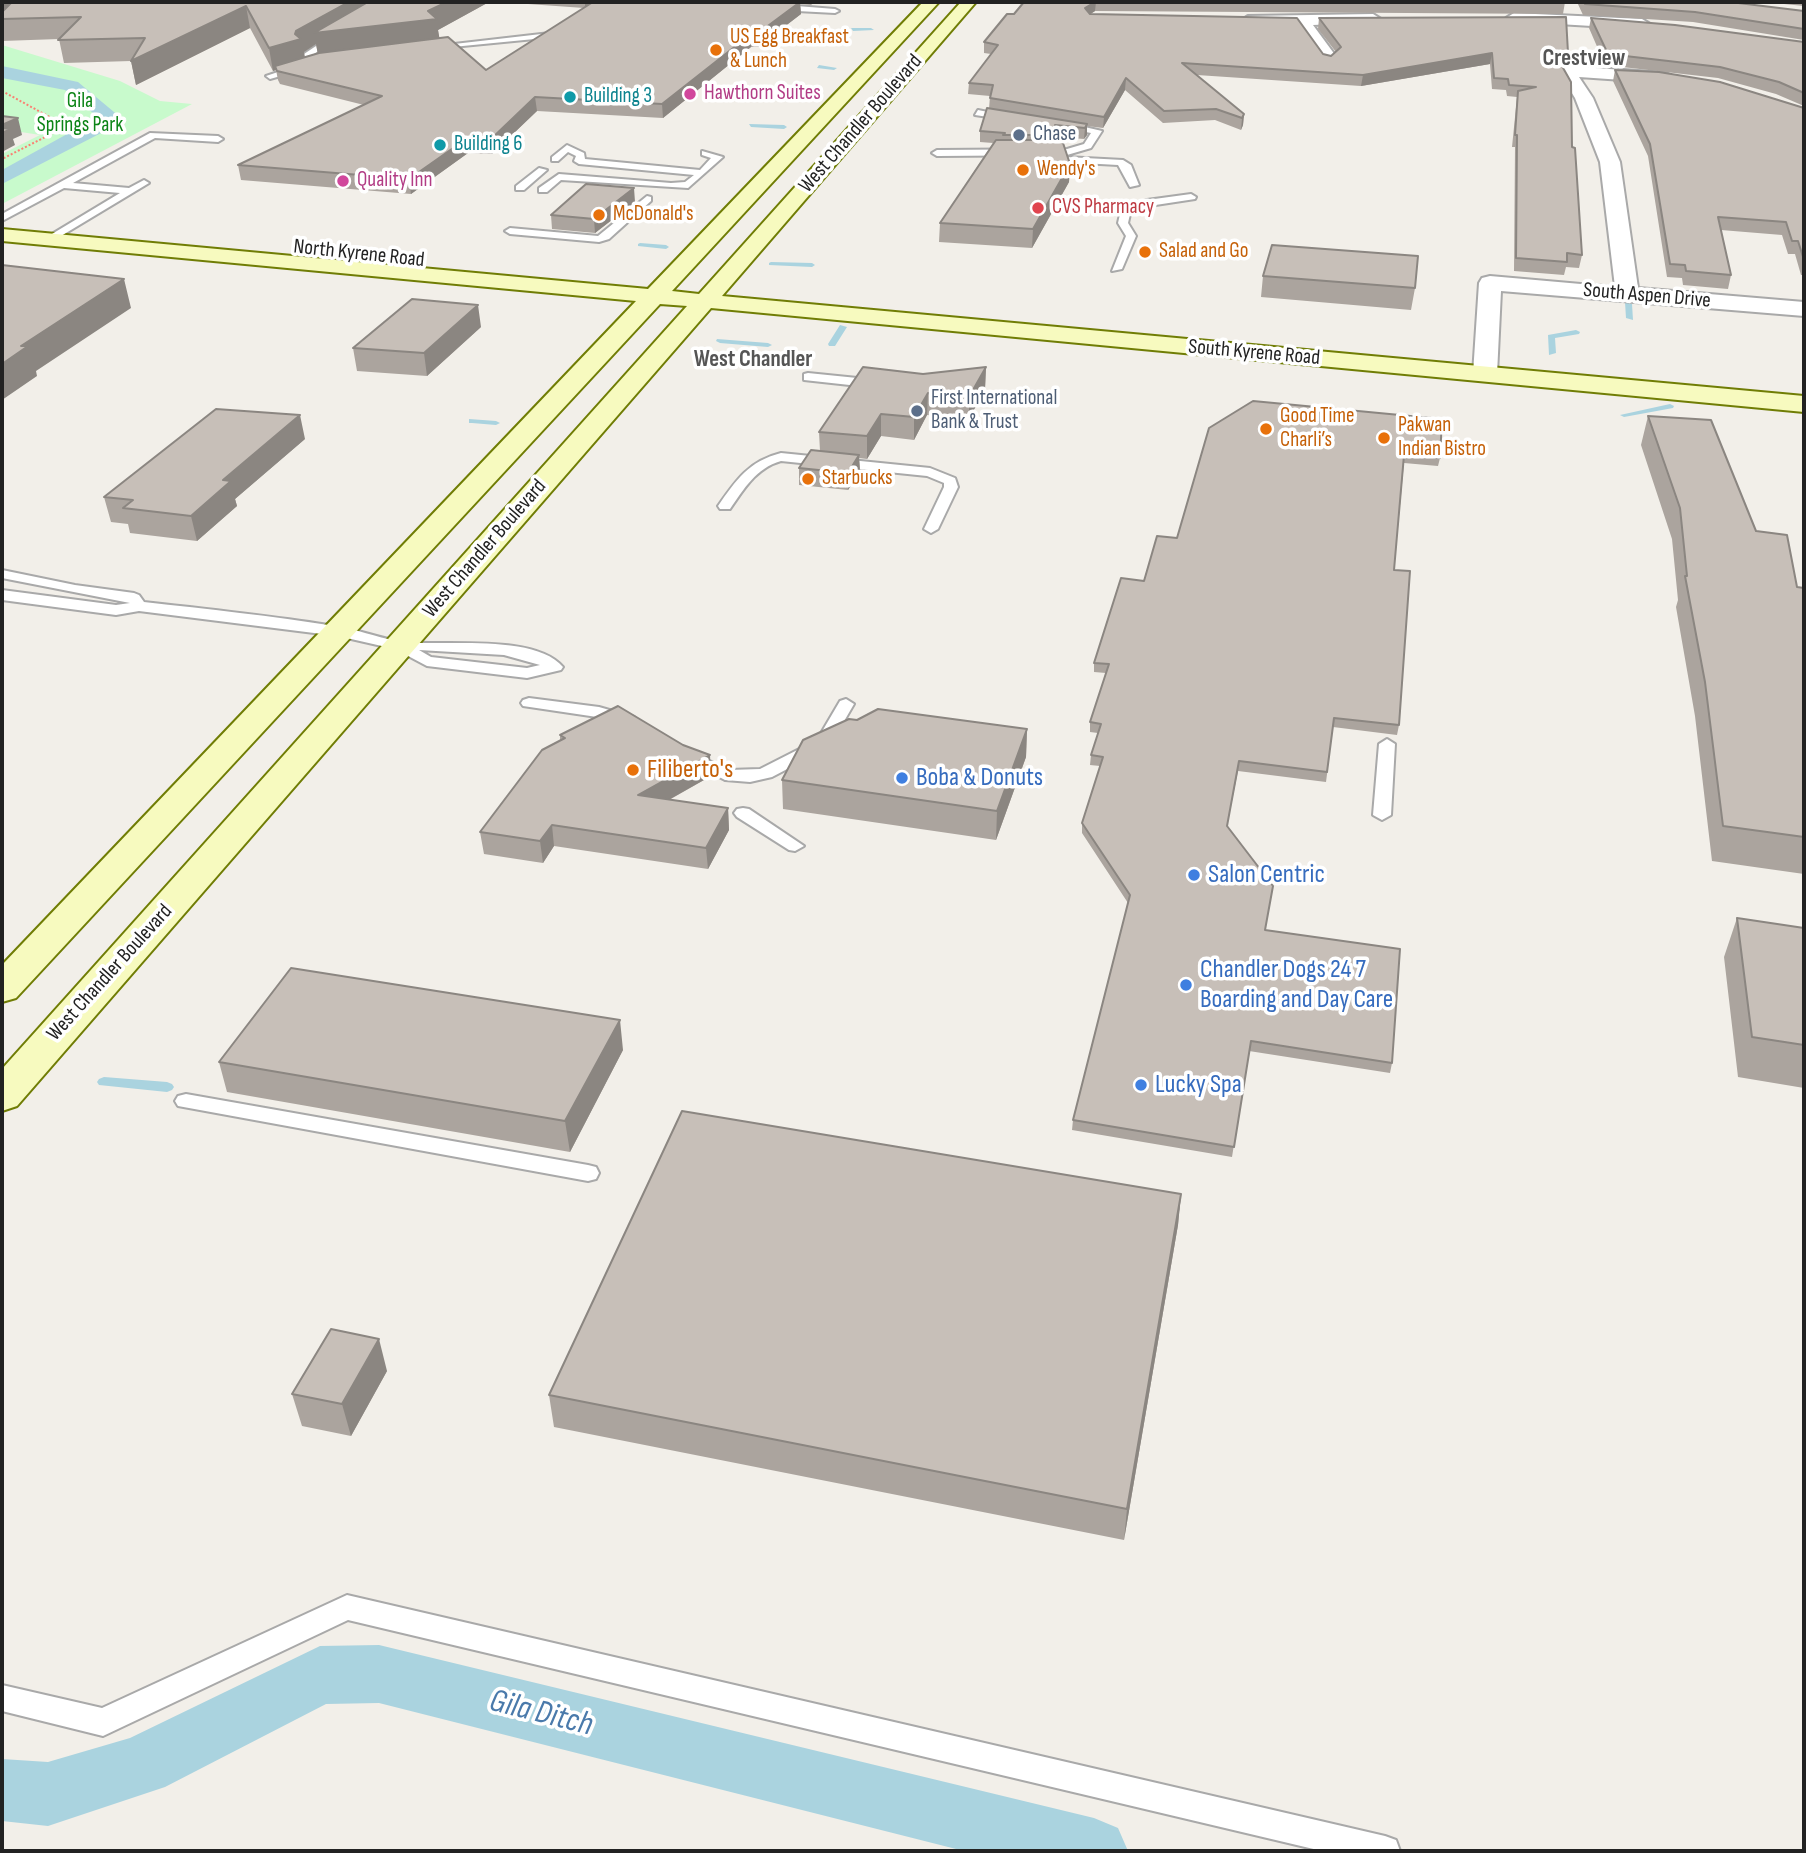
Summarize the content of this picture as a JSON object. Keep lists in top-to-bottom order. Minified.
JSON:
{"streets":{"main road":["West Chandler Boulevard","North Kyrene Road","South Kyrene Road"],"street":["South Aspen Drive"]},"crossings":[["West Chandler Boulevard","North Kyrene Road"],["West Chandler Boulevard","South Kyrene Road"],["North Kyrene Road","South Kyrene Road"],["South Aspen Drive","South Kyrene Road"]],"districts":["Crestview","West Chandler"],"water":["Gila Ditch"],"parks":["Gila Springs Park"],"places":["US Egg Breakfast & Lunch","Hawthorn Suites","Building 3","Chase","Building 6","Wendy's","Quality Inn","CVS Pharmacy","McDonald's","Salad and Go","First International Bank & Trust","Good Time Charli’s","Pakwan Indian Bistro","Starbucks","Filiberto's","Boba & Donuts","Salon Centric","Chandler Dogs 24 7 Boarding and Day Care","Lucky Spa"]}
